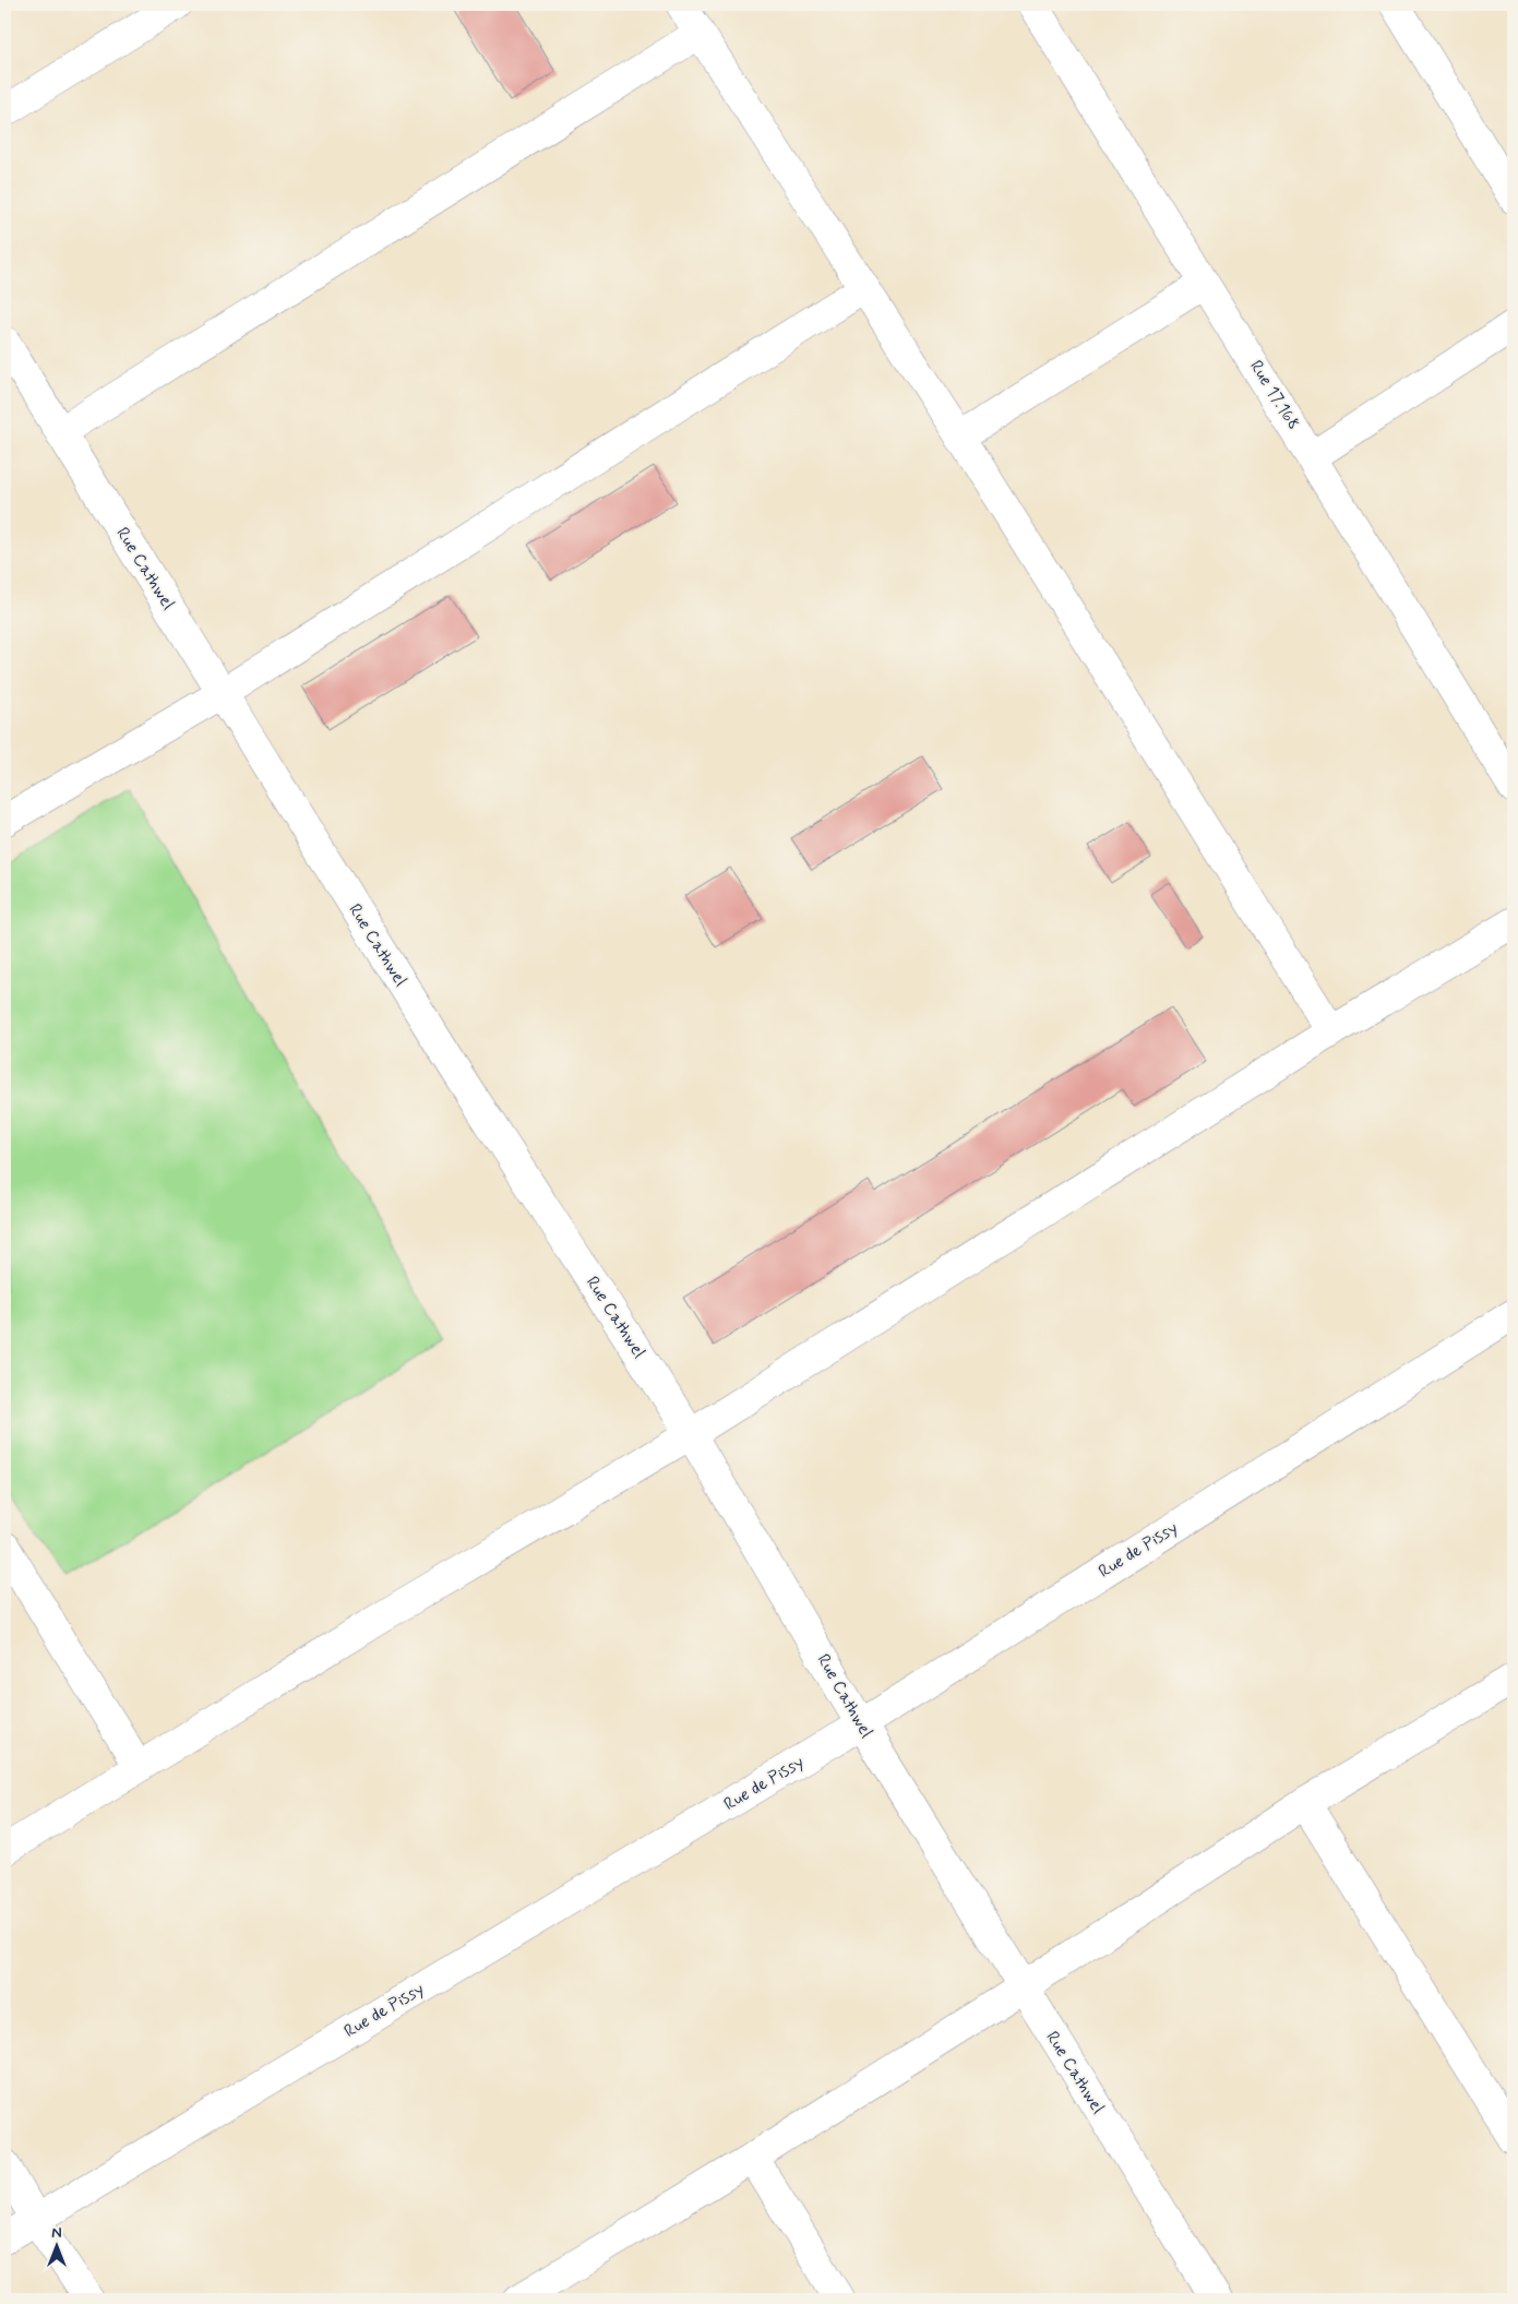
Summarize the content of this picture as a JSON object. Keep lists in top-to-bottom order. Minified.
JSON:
{"streets":{"street":["Rue 17.168","Rue Cathwel","Rue de Pissy"]},"crossings":[["Rue Cathwel","Rue de Pissy"]],"north":"top"}
